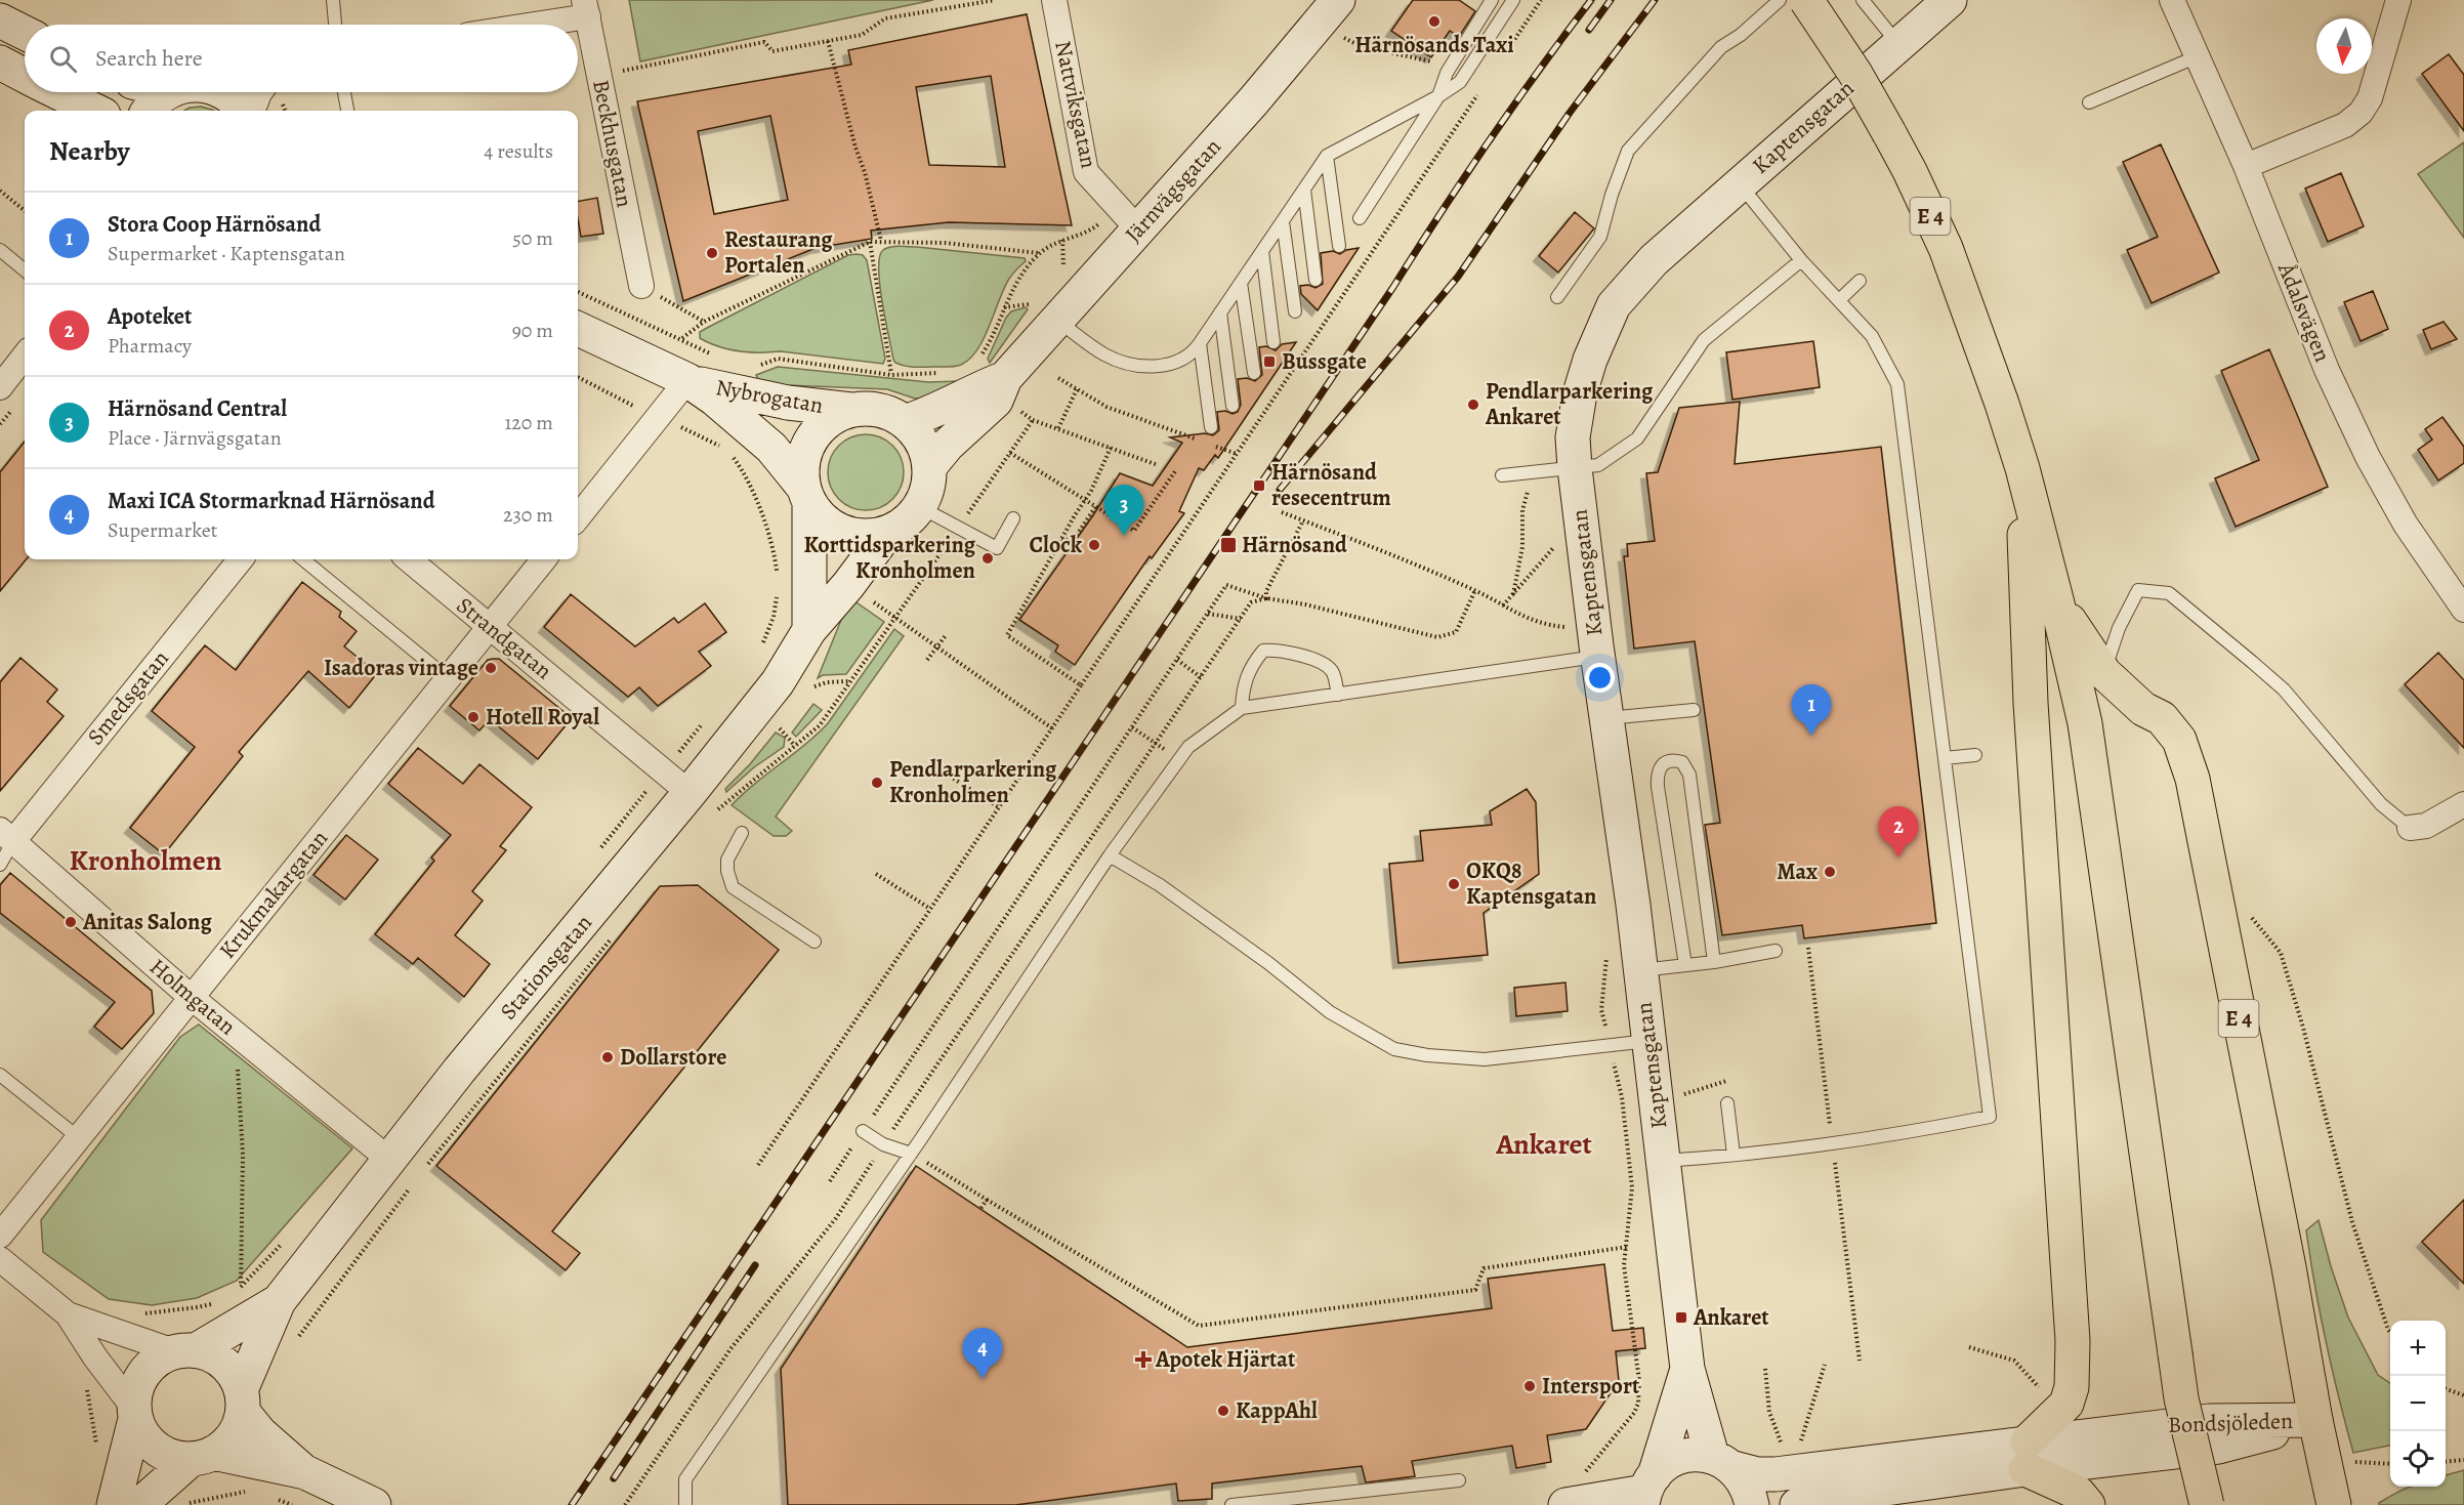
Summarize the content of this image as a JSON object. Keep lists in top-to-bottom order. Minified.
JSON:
{"streets":{"highway":["E 4"],"main road":["Kaptensgatan","Järnvägsgatan","Nybrogatan","Stationsgatan","Bondsjöleden"],"street":["Nattviksgatan","Beckhusgatan","Ådalsvägen","Strandgatan","Smedsgatan","Krukmakargatan","Holmgatan"]},"crossings":[["Nattviksgatan","Järnvägsgatan"],["Kaptensgatan","Bondsjöleden"],["Järnvägsgatan","Nybrogatan"],["Järnvägsgatan","Stationsgatan"],["E 4","Bondsjöleden"],["Nybrogatan","Stationsgatan"],["Strandgatan","Krukmakargatan"],["Strandgatan","Stationsgatan"],["Smedsgatan","Holmgatan"],["Krukmakargatan","Holmgatan"],["Stationsgatan","Holmgatan"]],"districts":["Kronholmen","Ankaret"],"places":{"other":["Härnösands Taxi","Restaurang Portalen","Pendlarparkering Ankaret","Clock","Korttidsparkering Kronholmen","Isadoras vintage","Hotell Royal","Pendlarparkering Kronholmen","Max","OKQ8 Kaptensgatan","Anitas Salong","Dollarstore","Intersport","KappAhl"],"transit":["Bussgate","Härnösand resecentrum","Härnösand","Ankaret"],"health":["Apotek Hjärtat"]},"north":"bottom","page":{"search":"Search here","heading":["Nearby","4 results"],"list":[{"mark":"1","name":"Stora Coop Härnösand","note":"Supermarket · Kaptensgatan","value":"50 m"},{"mark":"2","name":"Apoteket","note":"Pharmacy","value":"90 m"},{"mark":"3","name":"Härnösand Central","note":"Place · Järnvägsgatan","value":"120 m"},{"mark":"4","name":"Maxi ICA Stormarknad Härnösand","note":"Supermarket","value":"230 m"}],"pins":["3","1","2","4"],"map_buttons":["+","−"]}}
